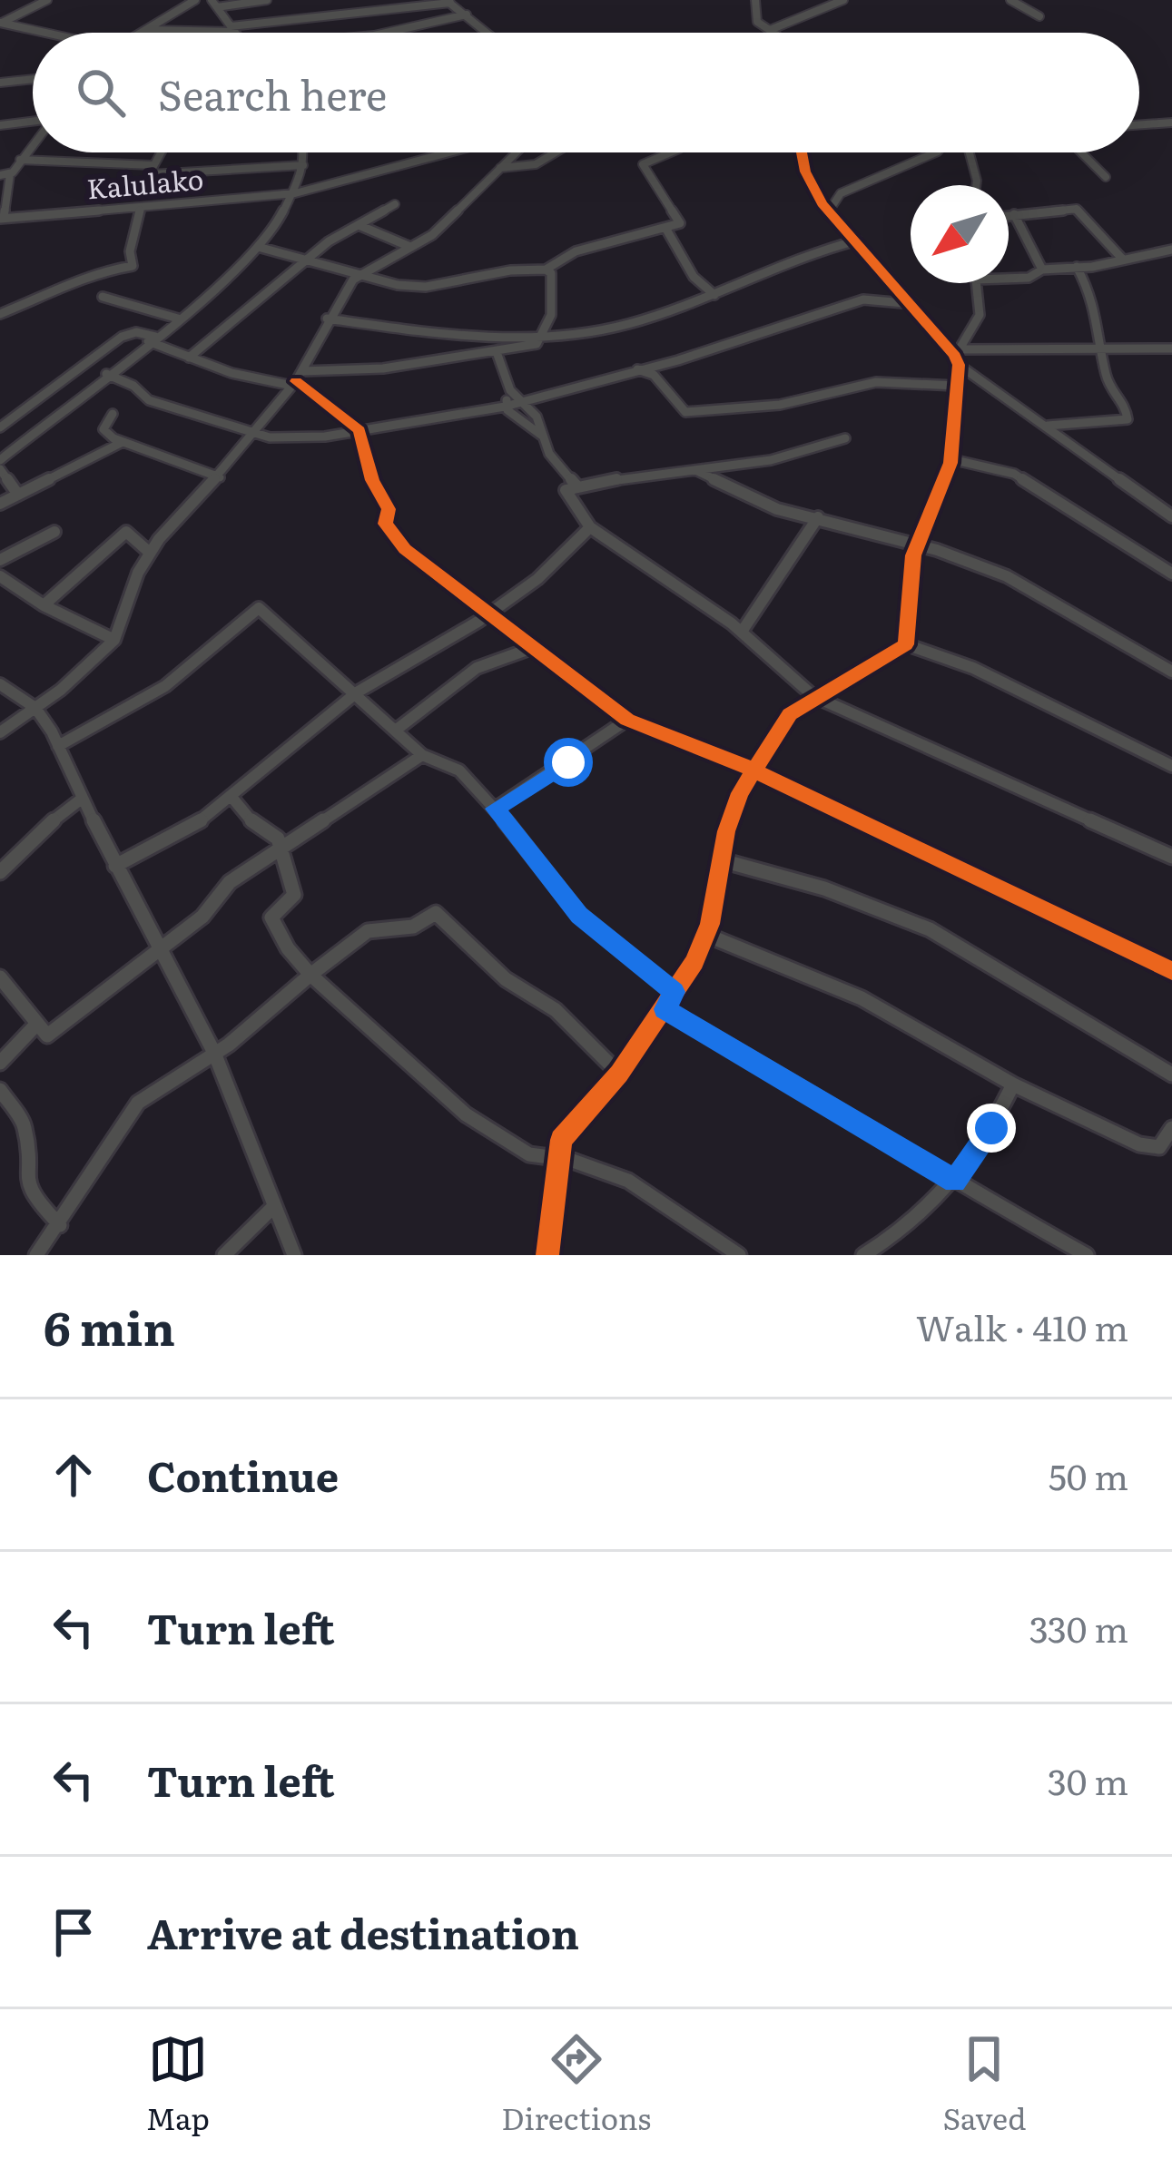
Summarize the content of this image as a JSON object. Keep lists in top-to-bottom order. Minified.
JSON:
{"streets":{"street":["Kalulako"]},"north":"bottom left","page":{"search":"Search here","heading":["6 min","Walk · 410 m"],"list":[["Continue","50 m"],["Turn left","330 m"],["Turn left","30 m"],"Arrive at destination"],"nav":["Map","Directions","Saved"]}}
